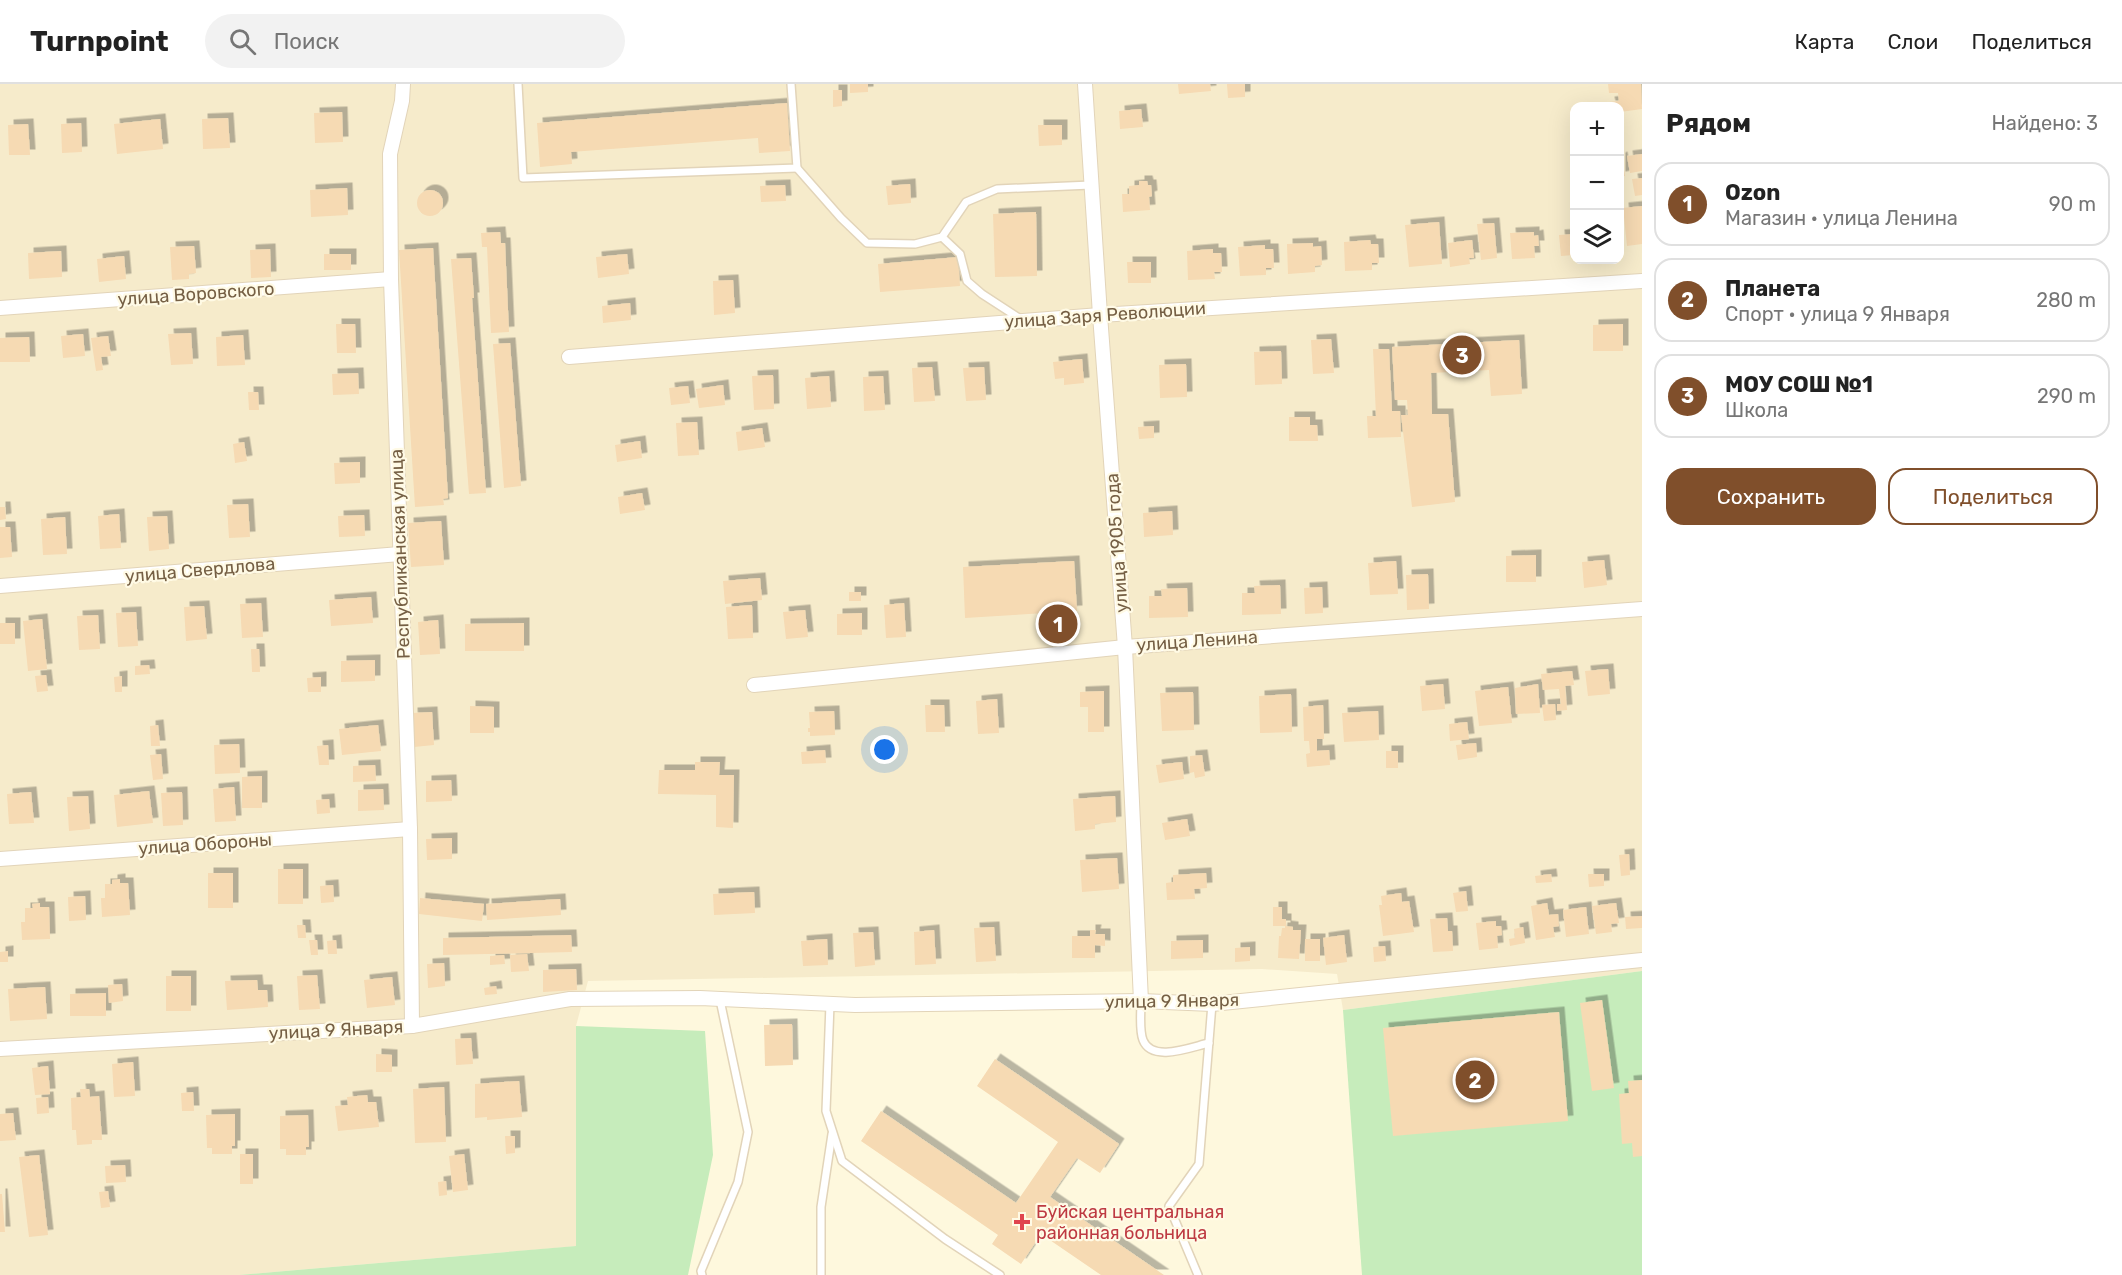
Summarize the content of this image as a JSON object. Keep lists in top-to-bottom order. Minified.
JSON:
{"streets":{"street":["улица Воровского","улица Заря Революции","улица 1905 года","Республиканская улица","улица Свердлова","улица Ленина","улица Обороны","улица 9 Января"]},"crossings":[["улица Воровского","Республиканская улица"],["улица Заря Революции","улица 1905 года"],["улица 1905 года","улица Ленина"],["улица 1905 года","улица 9 Января"],["Республиканская улица","улица Свердлова"],["Республиканская улица","улица Обороны"],["Республиканская улица","улица 9 Января"]],"places":{"health":["Буйская центральная районная больница"]},"page":{"header":"Turnpoint","search":"Поиск","nav":["Карта","Слои","Поделиться"],"heading":["Рядом","Найдено: 3"],"map_buttons":["+","−"],"list":[{"mark":"1","name":"Ozon","note":"Магазин · улица Ленина","value":"90 m"},{"mark":"2","name":"Планета","note":"Спорт · улица 9 Января","value":"280 m"},{"mark":"3","name":"МОУ СОШ №1","note":"Школа","value":"290 m"}],"pins":["3","1","2"],"buttons":["Сохранить","Поделиться"]}}
